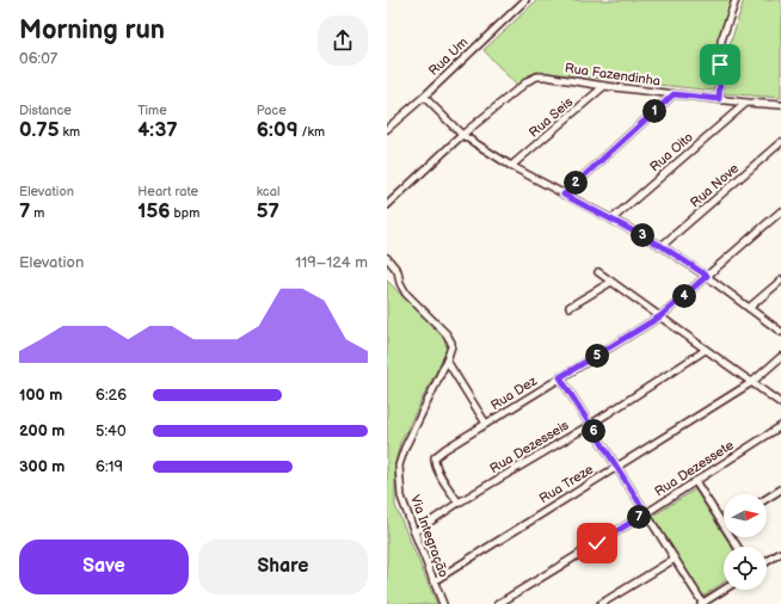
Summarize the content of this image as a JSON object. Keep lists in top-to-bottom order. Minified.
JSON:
{"streets":{"street":["Rua Um","Rua Fazendinha","Rua Seis","Rua Oito","Rua Nove","Rua Dez","Rua Dezesseis","Rua Dezessete","Rua Treze","Via Integração"]},"crossings":[["Rua Fazendinha","Rua Seis"],["Rua Fazendinha","Rua Oito"],["Rua Dez","Rua Dezesseis"],["Rua Dezesseis","Via Integração"],["Rua Treze","Via Integração"]],"north":"right","page":{"heading":["Morning run","06:07"],"stats":[["Distance","0.75 km"],["Time","4:37"],["Pace","6:09 /km"],["Elevation","7 m"],["Heart rate","156 bpm"],["kcal","57"]],"pins":["1","2","3","4","5","6","7"],"chart":["Elevation","119–124 m"],"list":[{"name":"100 m","note":"6:26"},{"name":"200 m","note":"5:40"},{"name":"300 m","note":"6:19"}],"buttons":["Save","Share"]}}
